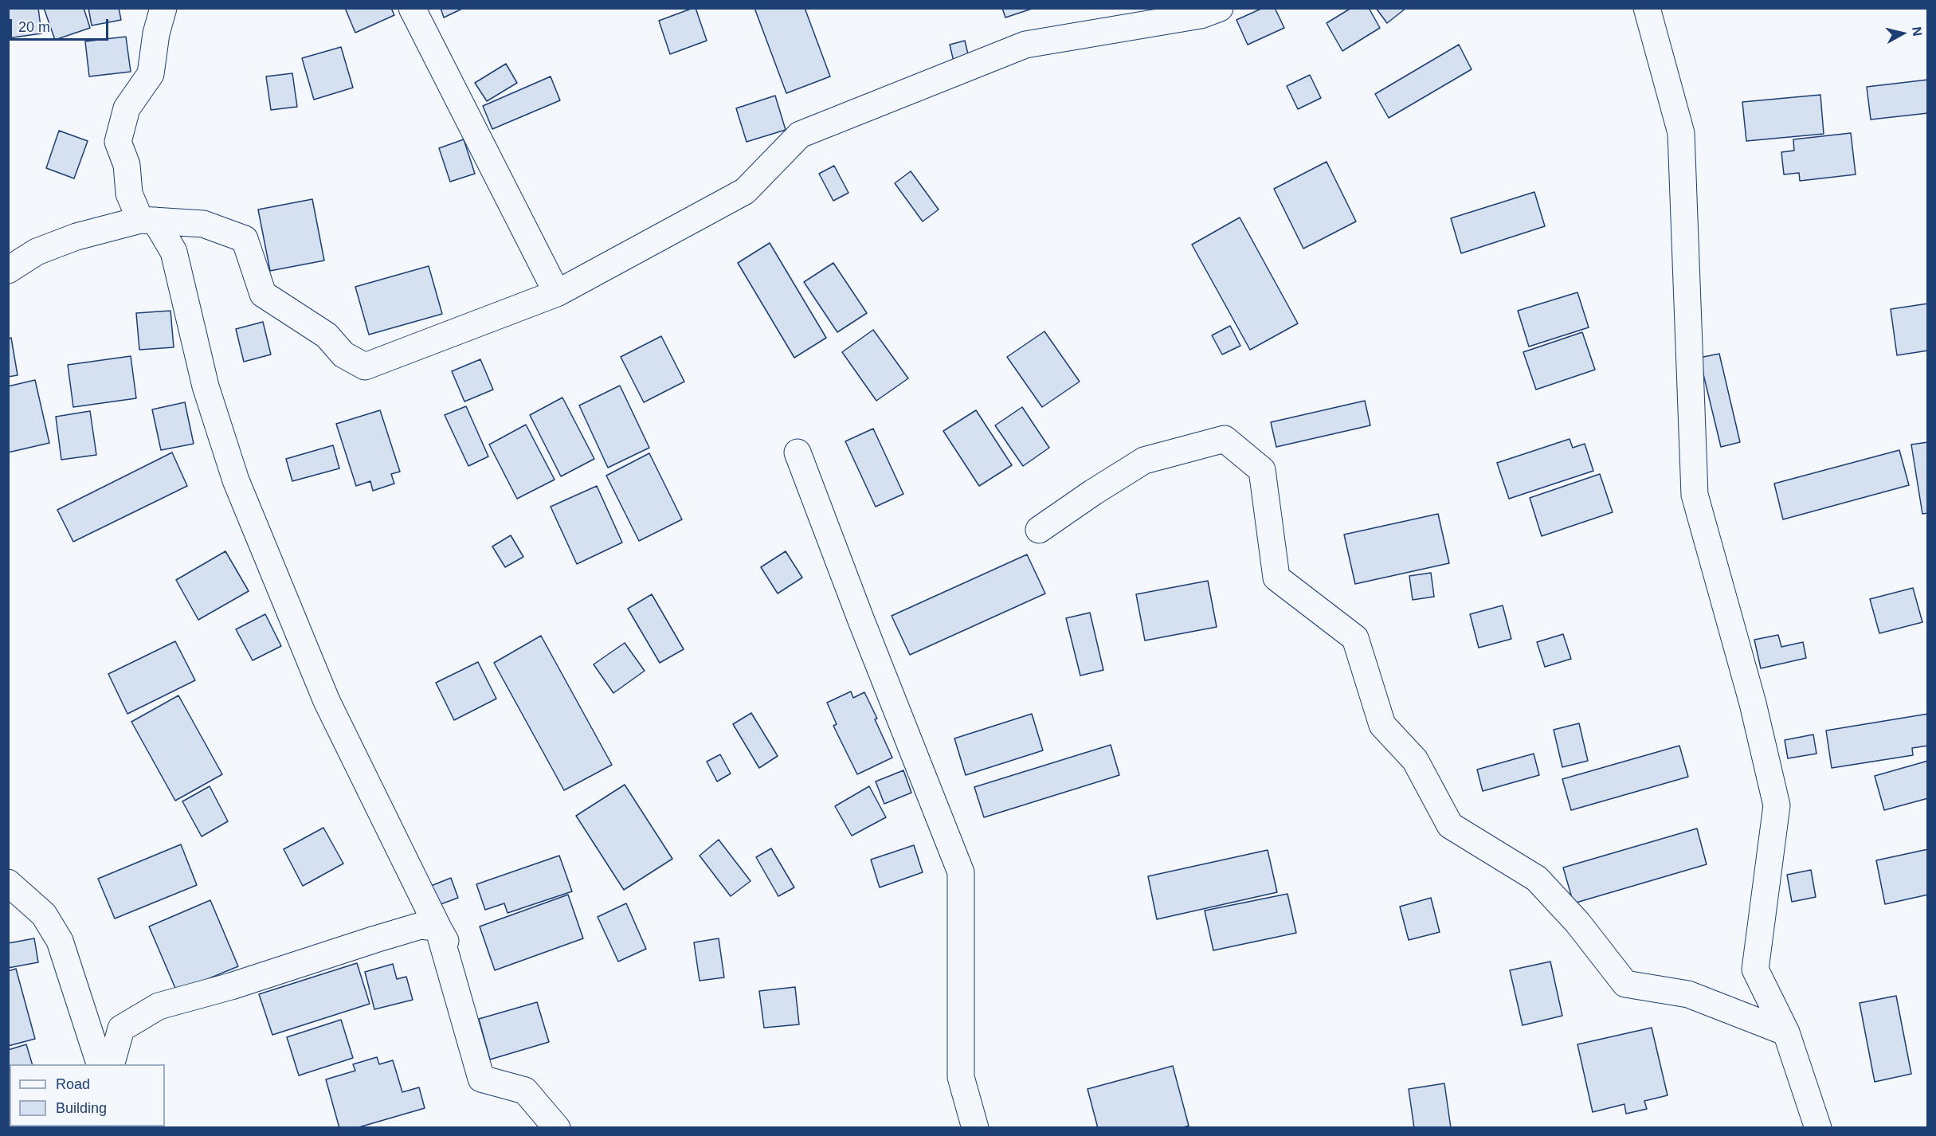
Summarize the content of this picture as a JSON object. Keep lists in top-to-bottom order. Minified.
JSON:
{"legend":["Road","Building"],"scale_bar":"20 m","north":"right"}
